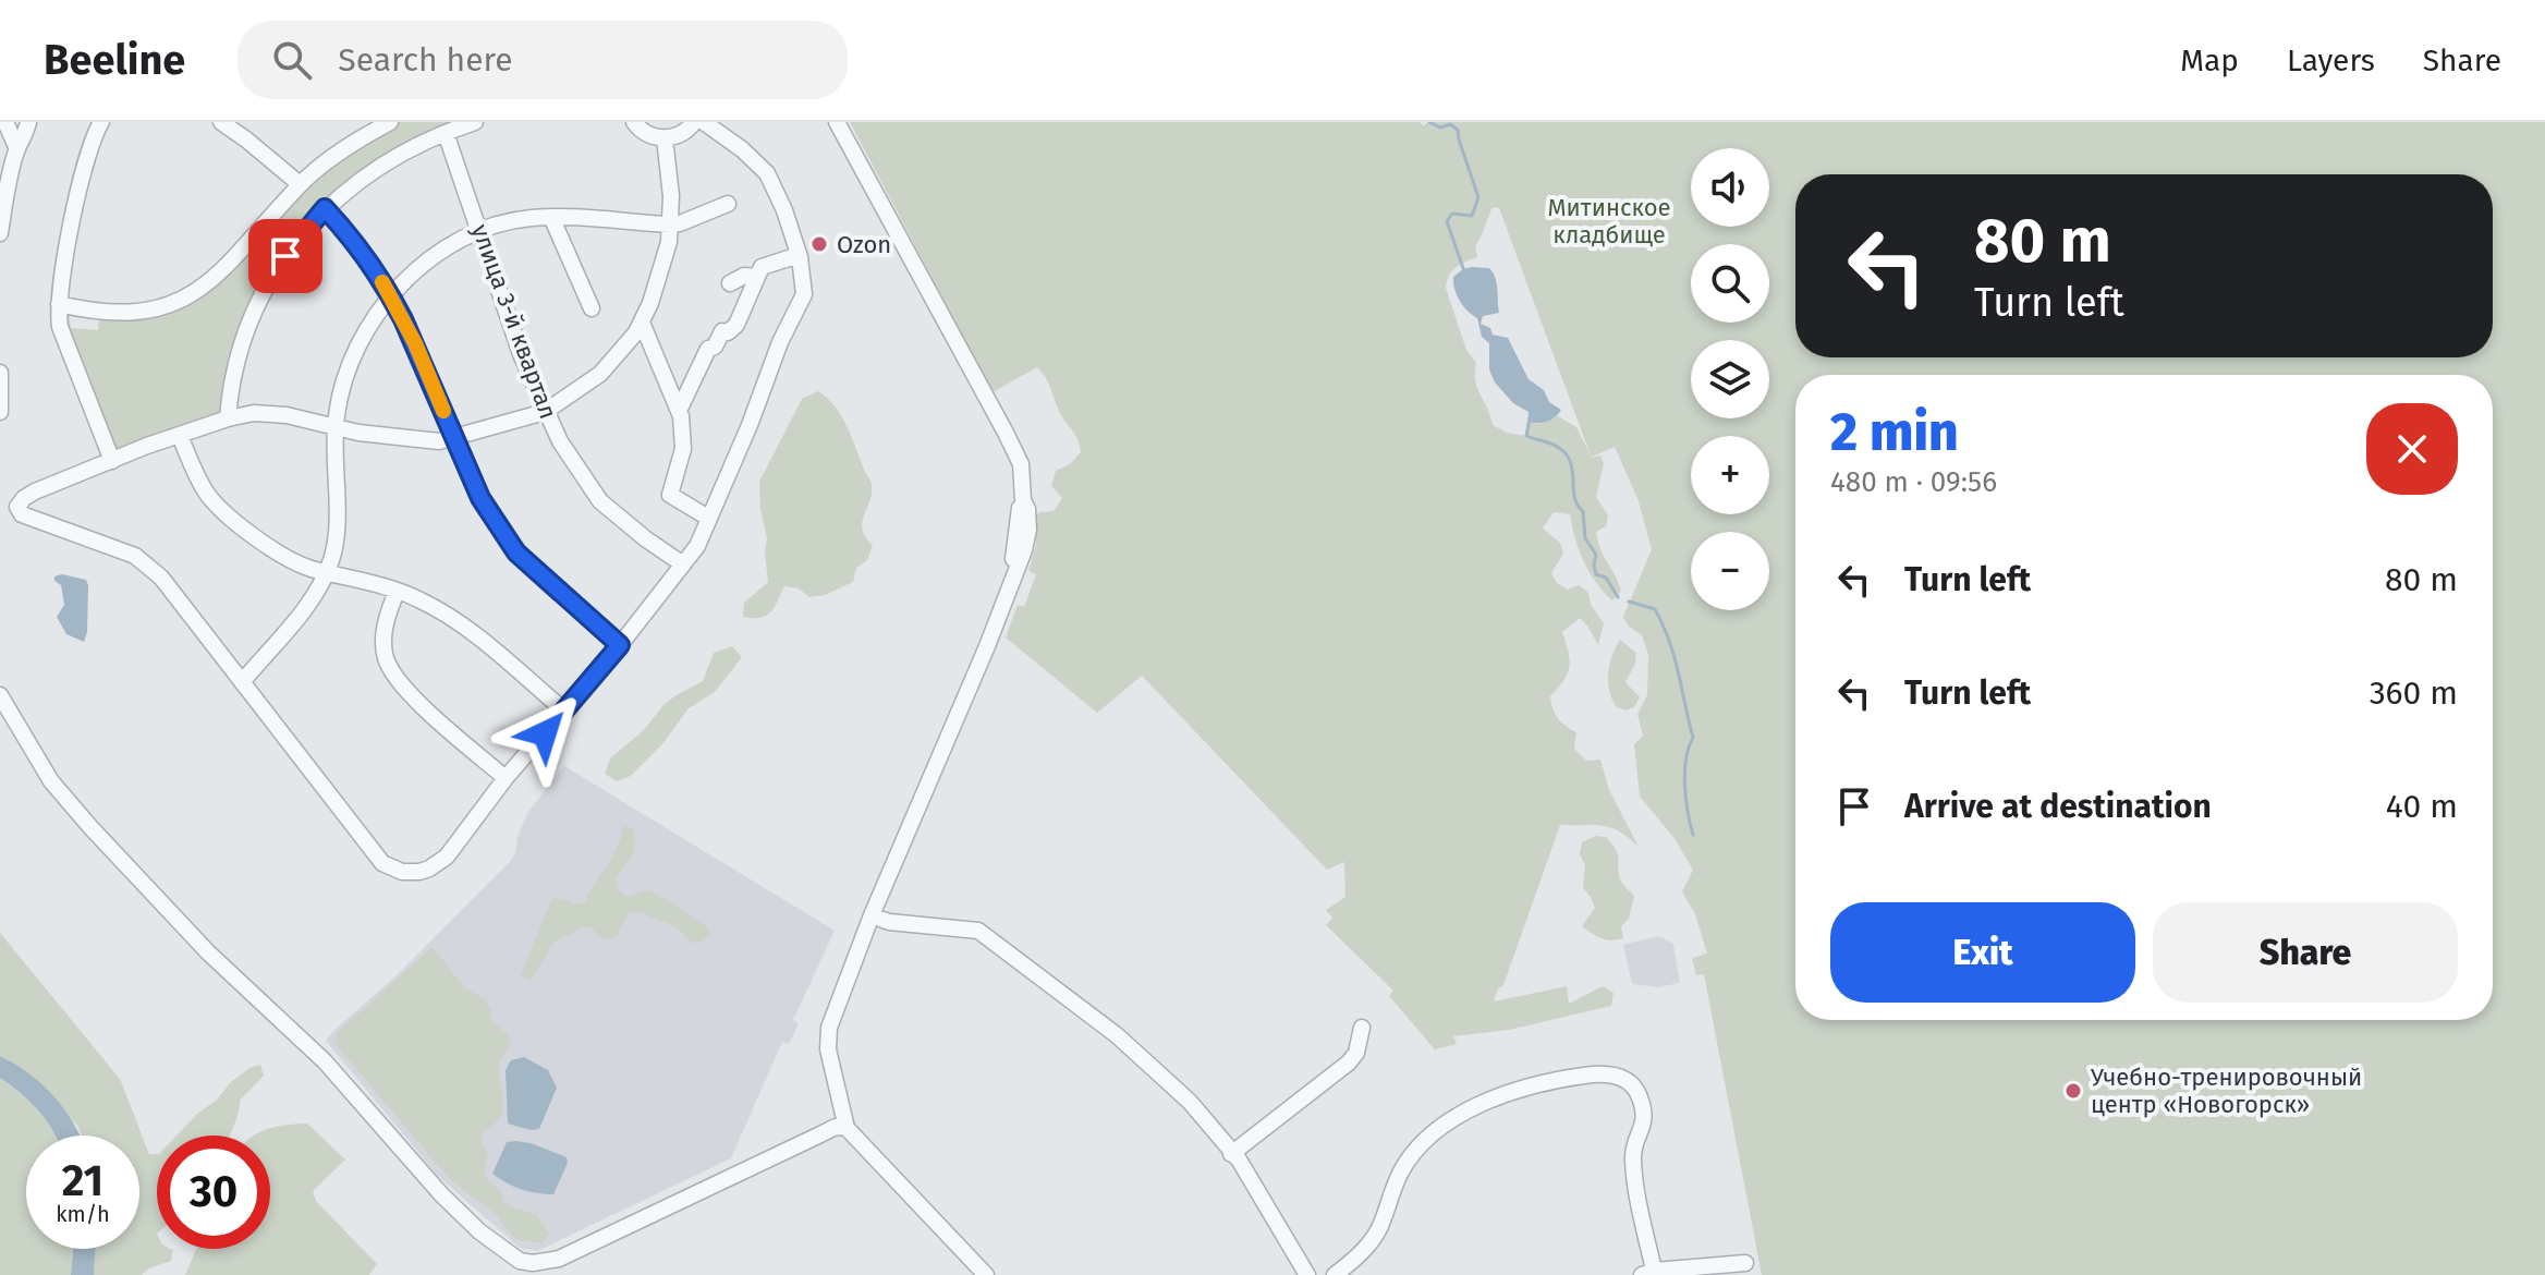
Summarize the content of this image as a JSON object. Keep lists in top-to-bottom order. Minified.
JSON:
{"streets":{"street":["улица 3-й квартал"]},"parks":["Митинское кладбище"],"places":["Ozon","Учебно-тренировочный центр «Новогорск»"],"page":{"header":"Beeline","search":"Search here","nav":["Map","Layers","Share"],"map_buttons":["+","−"],"turn":["80 m","Turn left"],"heading":["2 min","480 m · 09:56"],"list":[{"name":"Turn left","value":"80 m"},{"name":"Turn left","value":"360 m"},{"name":"Arrive at destination","value":"40 m"}],"buttons":["Exit","Share"],"speed":"21 km/h","limit":"30"}}
